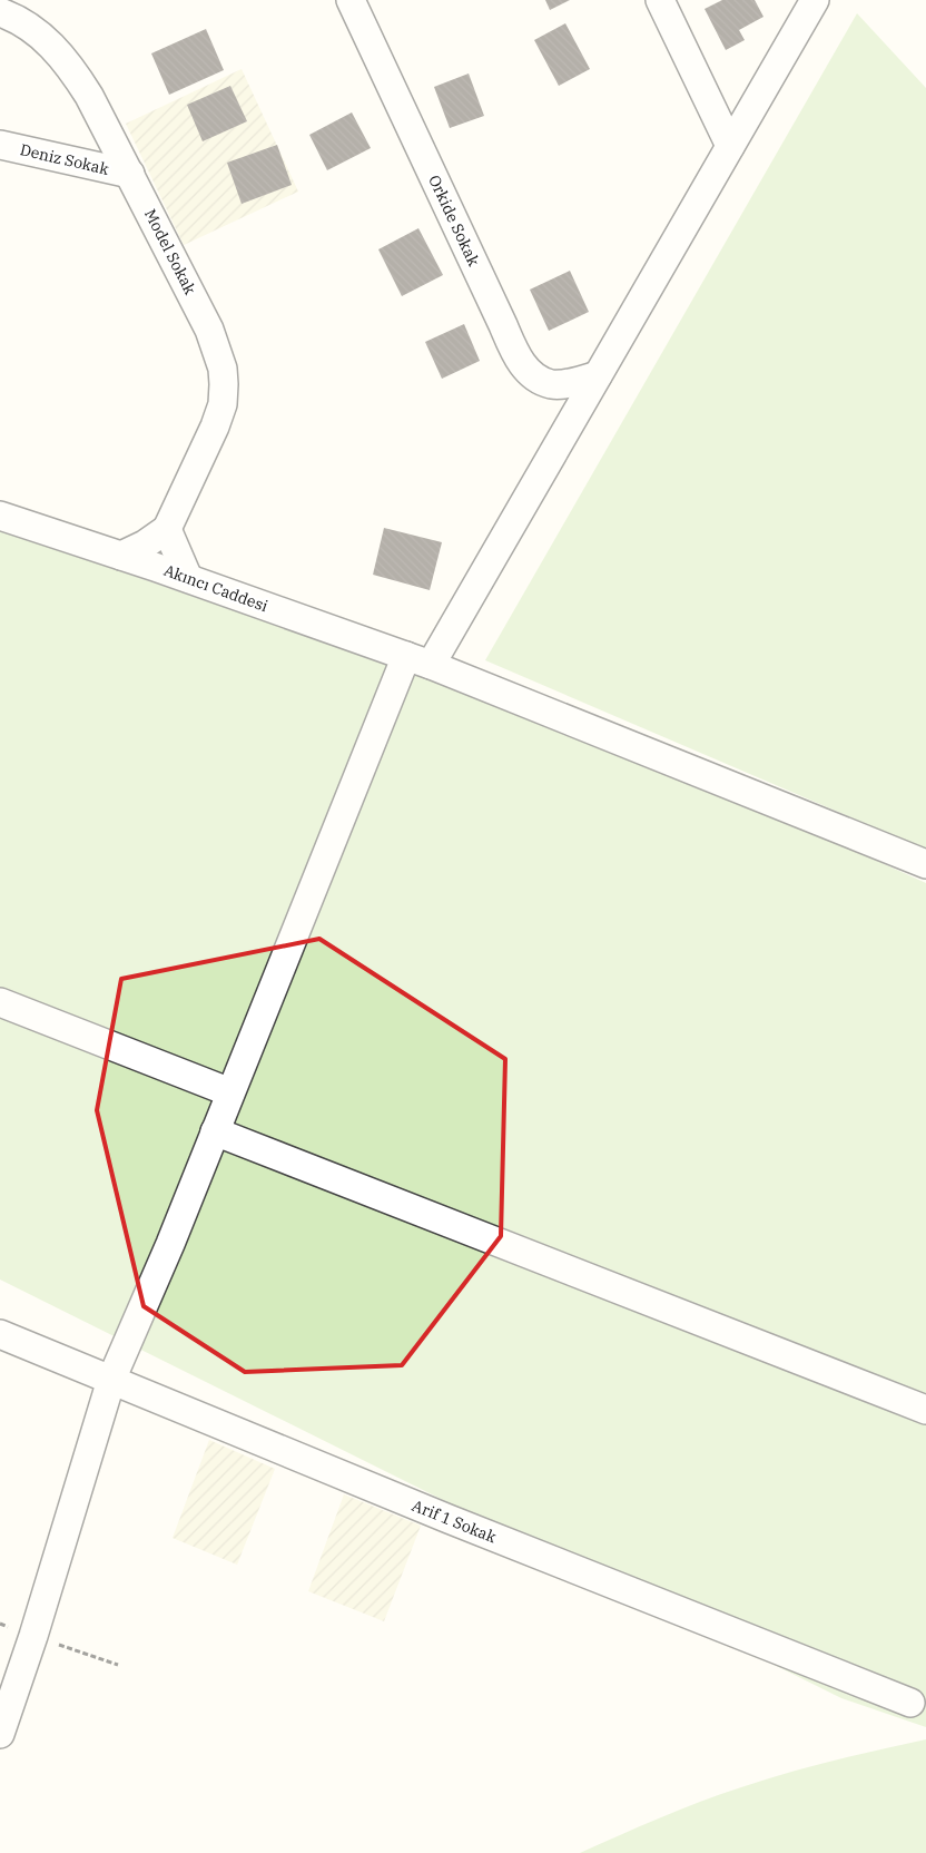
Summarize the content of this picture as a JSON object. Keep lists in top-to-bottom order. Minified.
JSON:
{"streets":{"street":["Deniz Sokak","Orkide Sokak","Model Sokak","Akıncı Caddesi","Arif 1 Sokak"]},"crossings":[["Deniz Sokak","Model Sokak"]]}
